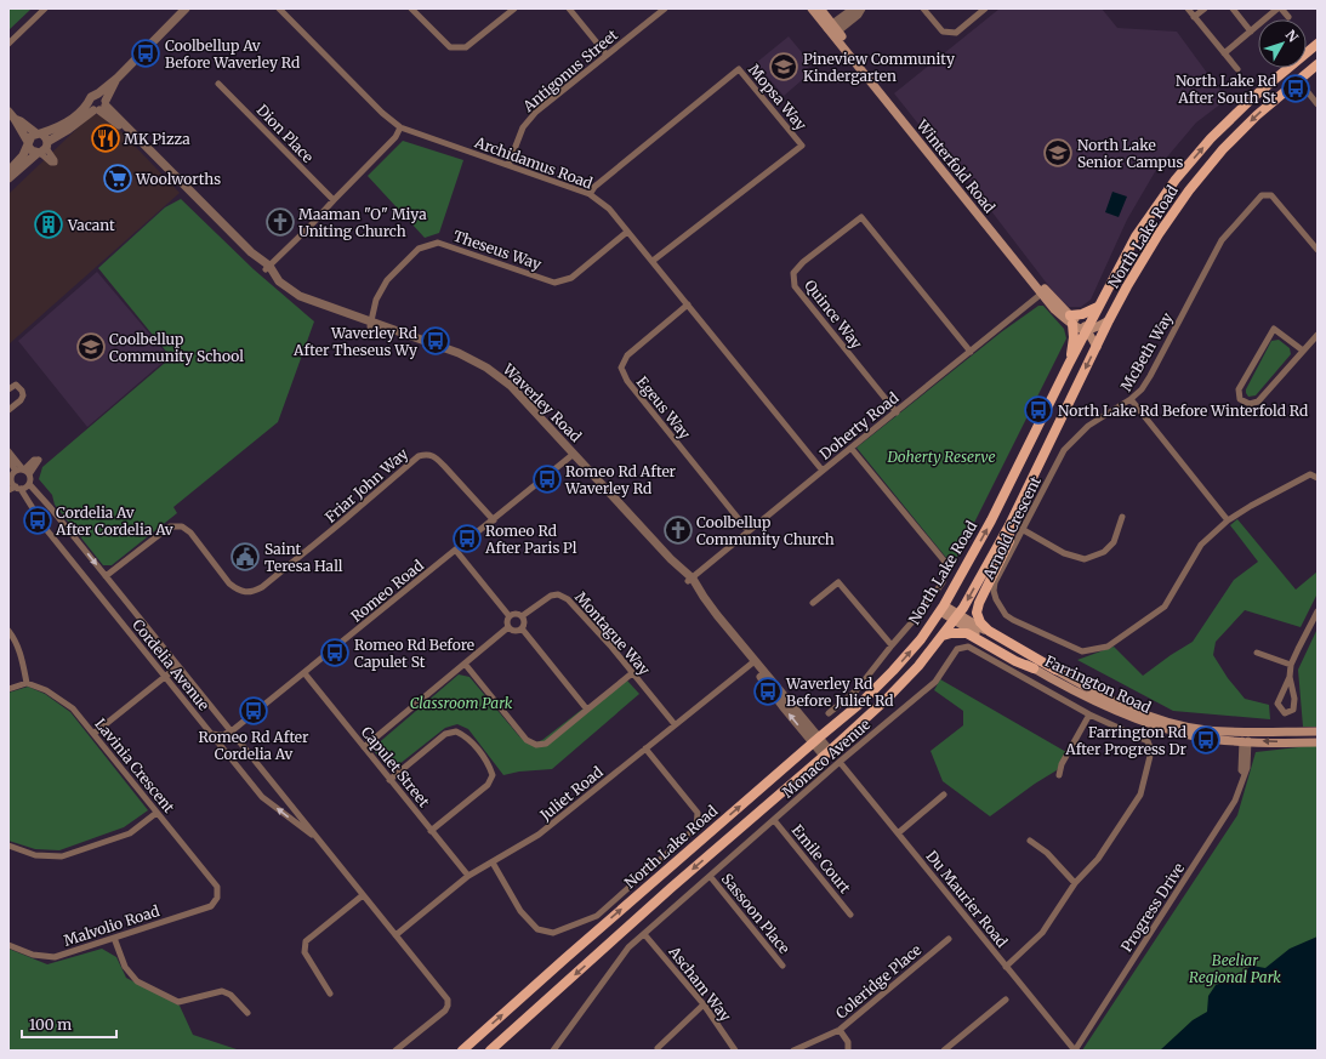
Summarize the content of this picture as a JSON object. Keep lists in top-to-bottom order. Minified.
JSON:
{"streets":{"main road":["Winterfold Road","North Lake Road","Farrington Road"],"street":["Antigonus Street","Mopsa Way","Dion Place","Archidamus Road","Theseus Way","Quince Way","McBeth Way","Waverley Road","Egeus Way","Doherty Road","Friar John Way","Arnold Crescent","Romeo Road","Montague Way","Cordelia Avenue","Monaco Avenue","Lavinia Crescent","Capulet Street","Juliet Road","Emile Court","Du Maurier Road","Progress Drive","Sassoon Place","Malvolio Road","Coleridge Place","Ascham Way"]},"crossings":[["Antigonus Street","Archidamus Road"],["Mopsa Way","Archidamus Road"],["Archidamus Road","Theseus Way"],["Archidamus Road","Egeus Way"],["Archidamus Road","Doherty Road"],["Winterfold Road","North Lake Road"],["Winterfold Road","Doherty Road"],["North Lake Road","Waverley Road"],["North Lake Road","Farrington Road"],["Theseus Way","Waverley Road"],["Quince Way","Doherty Road"],["McBeth Way","Arnold Crescent"],["Waverley Road","Doherty Road"],["Waverley Road","Romeo Road"],["Waverley Road","Juliet Road"],["Egeus Way","Doherty Road"],["Friar John Way","Romeo Road"],["Friar John Way","Cordelia Avenue"],["Romeo Road","Cordelia Avenue"],["Romeo Road","Capulet Street"],["Montague Way","Juliet Road"],["Cordelia Avenue","Juliet Road"],["Farrington Road","Progress Drive"],["Monaco Avenue","Emile Court"],["Monaco Avenue","Du Maurier Road"],["Monaco Avenue","Sassoon Place"],["Monaco Avenue","Ascham Way"],["Lavinia Crescent","Malvolio Road"],["Capulet Street","Juliet Road"],["Du Maurier Road","Progress Drive"]],"parks":["Doherty Reserve","Classroom Park","Beeliar Regional Park"],"places":{"bus stop":["Coolbellup Av Before Waverley Rd","North Lake Rd After South St","Waverley Rd After Theseus Wy","North Lake Rd Before Winterfold Rd","Romeo Rd After Waverley Rd","Cordelia Av After Cordelia Av","Romeo Rd After Paris Pl","Romeo Rd Before Capulet St","Waverley Rd Before Juliet Rd","Romeo Rd After Cordelia Av","Farrington Rd After Progress Dr"],"school or university":["Pineview Community Kindergarten","North Lake Senior Campus","Coolbellup Community School"],"restaurant":["MK Pizza"],"supermarket":["Woolworths"],"church":["Maaman \"O\" Miya Uniting Church","Coolbellup Community Church"],"building":["Vacant"],"public building":["Saint Teresa Hall"]},"scale_bar":"100 m","north":"top right"}
